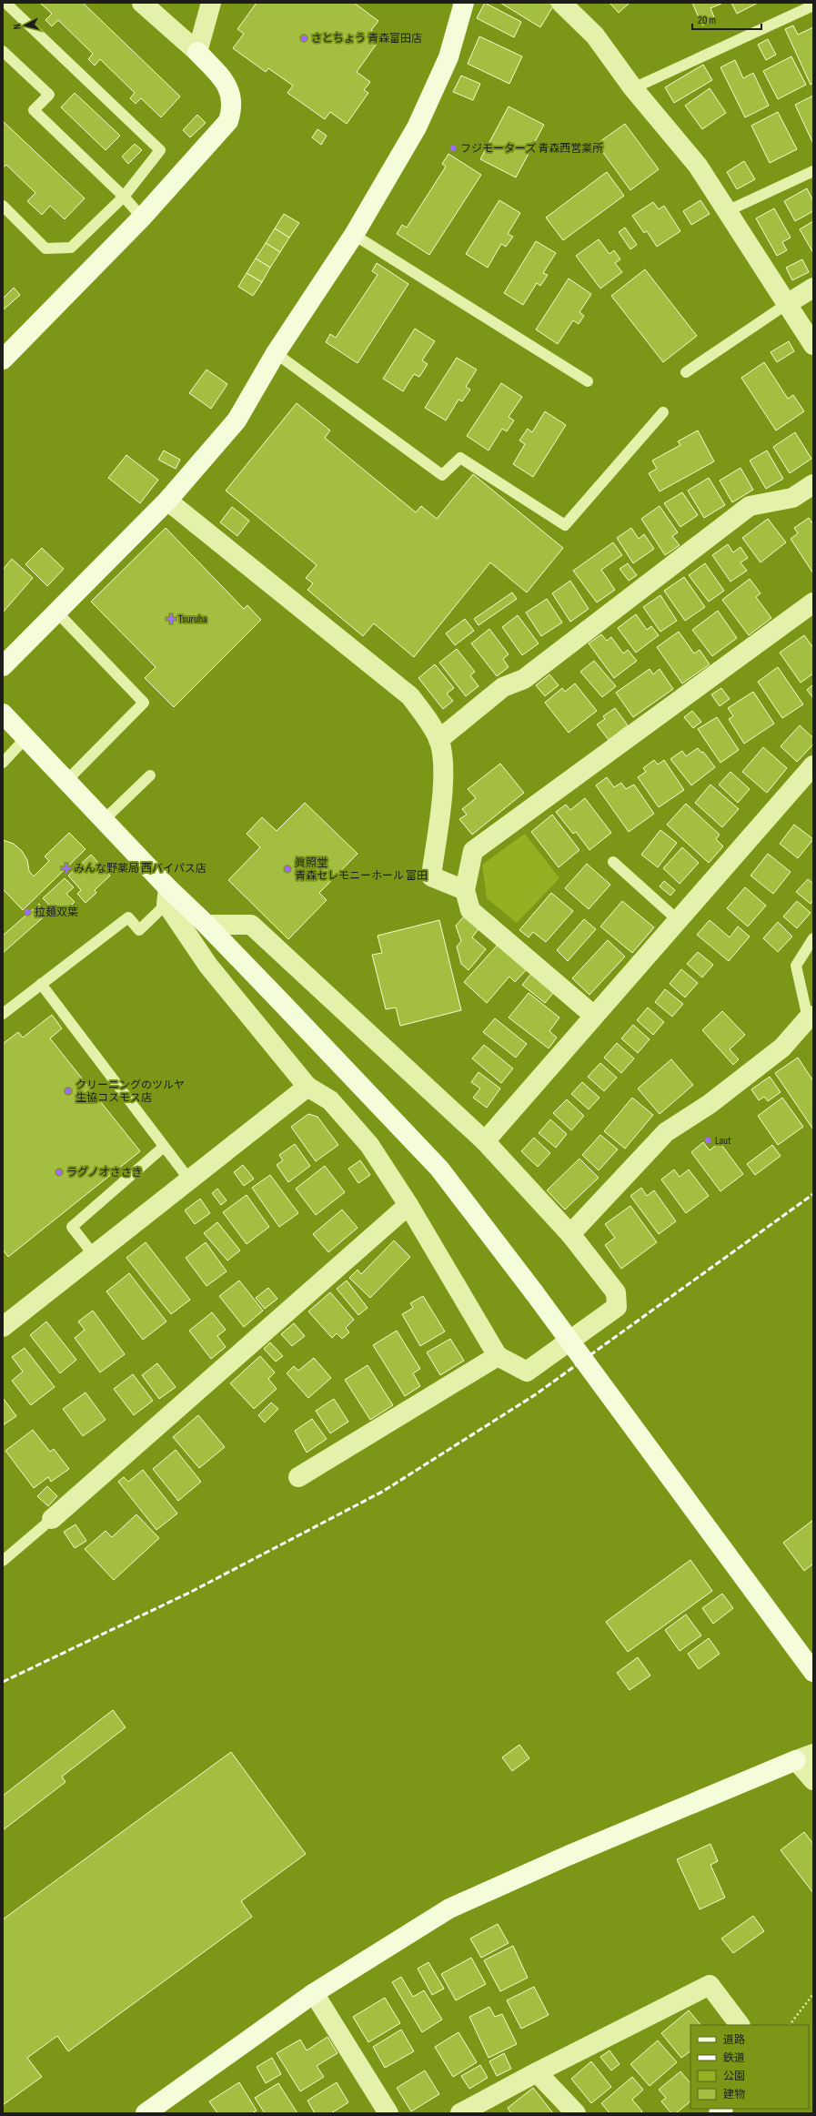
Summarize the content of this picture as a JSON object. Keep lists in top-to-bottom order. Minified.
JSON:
{"places":{"other":["さとちょう 青森富田店","フジモーターズ 青森西営業所","眞照堂 青森セレモニーホール 富田","拉麺双葉","クリーニングのツルヤ 生協コスモス店","Laut","ラグノオささき"],"health":["Tsuruha","みんな野薬局 西バイパス店"]},"legend":["道路","鉄道","公園","建物"],"scale_bar":"20 m","north":"left"}
